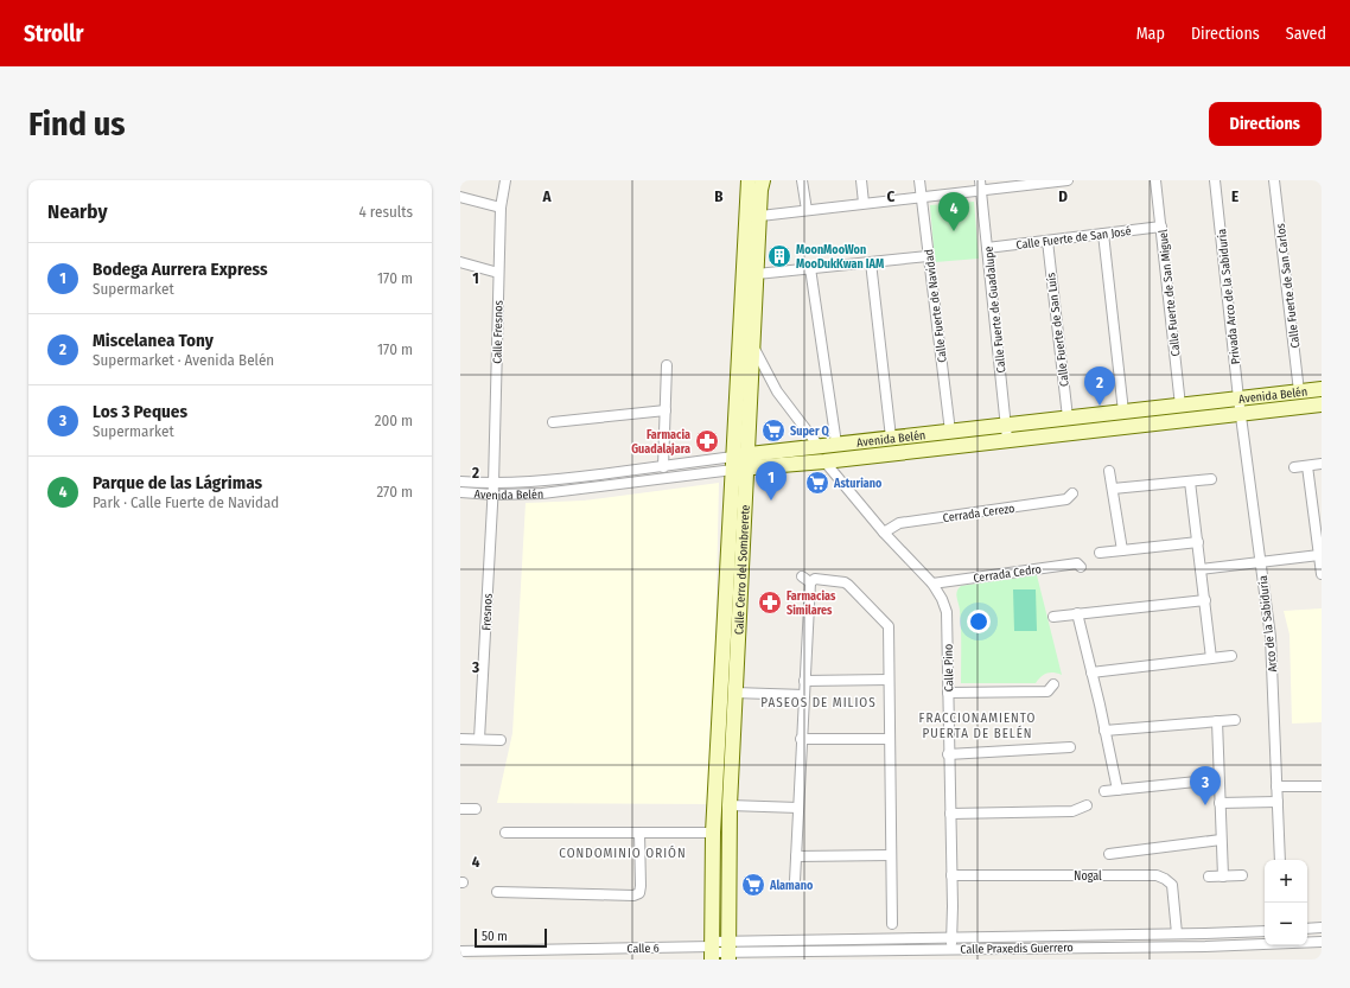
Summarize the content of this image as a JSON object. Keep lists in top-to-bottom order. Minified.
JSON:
{"streets":{"main road":["Avenida Belén","Calle Cerro del Sombrerete"],"street":["Calle Fuerte de San José","Calle Fuerte de San Carlos","Calle Fuerte de San Miguel","Privada Arco de la Sabiduría","Calle Fuerte de Navidad","Calle Fuerte de Guadalupe","Calle Fuerte de San Luís","Calle Fresnos","Cerrada Cerezo","Cerrada Cedro","Fresnos","Arco de la Sabiduría","Calle Pino","Nogal","Calle 6","Calle Praxedis Guerrero"]},"crossings":[["Calle Fuerte de San José","Calle Fuerte de San Miguel"],["Calle Fuerte de San José","Calle Fuerte de Guadalupe"],["Calle Fuerte de San José","Calle Fuerte de San Luís"],["Calle Fuerte de San Carlos","Avenida Belén"],["Calle Fuerte de San Miguel","Avenida Belén"],["Privada Arco de la Sabiduría","Avenida Belén"],["Privada Arco de la Sabiduría","Arco de la Sabiduría"],["Calle Fuerte de Navidad","Avenida Belén"],["Calle Fuerte de Guadalupe","Avenida Belén"],["Calle Fuerte de San Luís","Avenida Belén"],["Calle Fresnos","Avenida Belén"],["Calle Fresnos","Fresnos"],["Avenida Belén","Calle Cerro del Sombrerete"],["Avenida Belén","Fresnos"],["Avenida Belén","Arco de la Sabiduría"],["Avenida Belén","Calle Pino"],["Cerrada Cerezo","Calle Pino"],["Calle Cerro del Sombrerete","Calle 6"],["Calle Cerro del Sombrerete","Calle Praxedis Guerrero"],["Cerrada Cedro","Calle Pino"],["Calle Pino","Nogal"],["Calle Pino","Calle Praxedis Guerrero"],["Nogal","Calle Praxedis Guerrero"],["Calle 6","Calle Praxedis Guerrero"]],"districts":["PASEOS DE MILIOS","FRACCIONAMIENTO PUERTA DE BELÉN","CONDOMINIO ORIÓN"],"places":{"building":["MoonMooWon MooDukKwan IAM"],"supermarket":["Super Q","Asturiano","Alamano"],"pharmacy":["Farmacia Guadalajara","Farmacias Similares"]},"scale_bar":"50 m","page":{"header":"Strollr","nav":["Map","Directions","Saved"],"buttons":"Directions","title":"Find us","heading":["Nearby","4 results"],"pins":["4","2","1","3"],"list":[{"mark":"1","name":"Bodega Aurrera Express","note":"Supermarket","value":"170 m"},{"mark":"2","name":"Miscelanea Tony","note":"Supermarket · Avenida Belén","value":"170 m"},{"mark":"3","name":"Los 3 Peques","note":"Supermarket","value":"200 m"},{"mark":"4","name":"Parque de las Lágrimas","note":"Park · Calle Fuerte de Navidad","value":"270 m"}],"map_buttons":["+","−"],"scale":"50 m"},"grid":{"columns":["A","B","C","D","E"],"rows":["1","2","3","4"]}}
